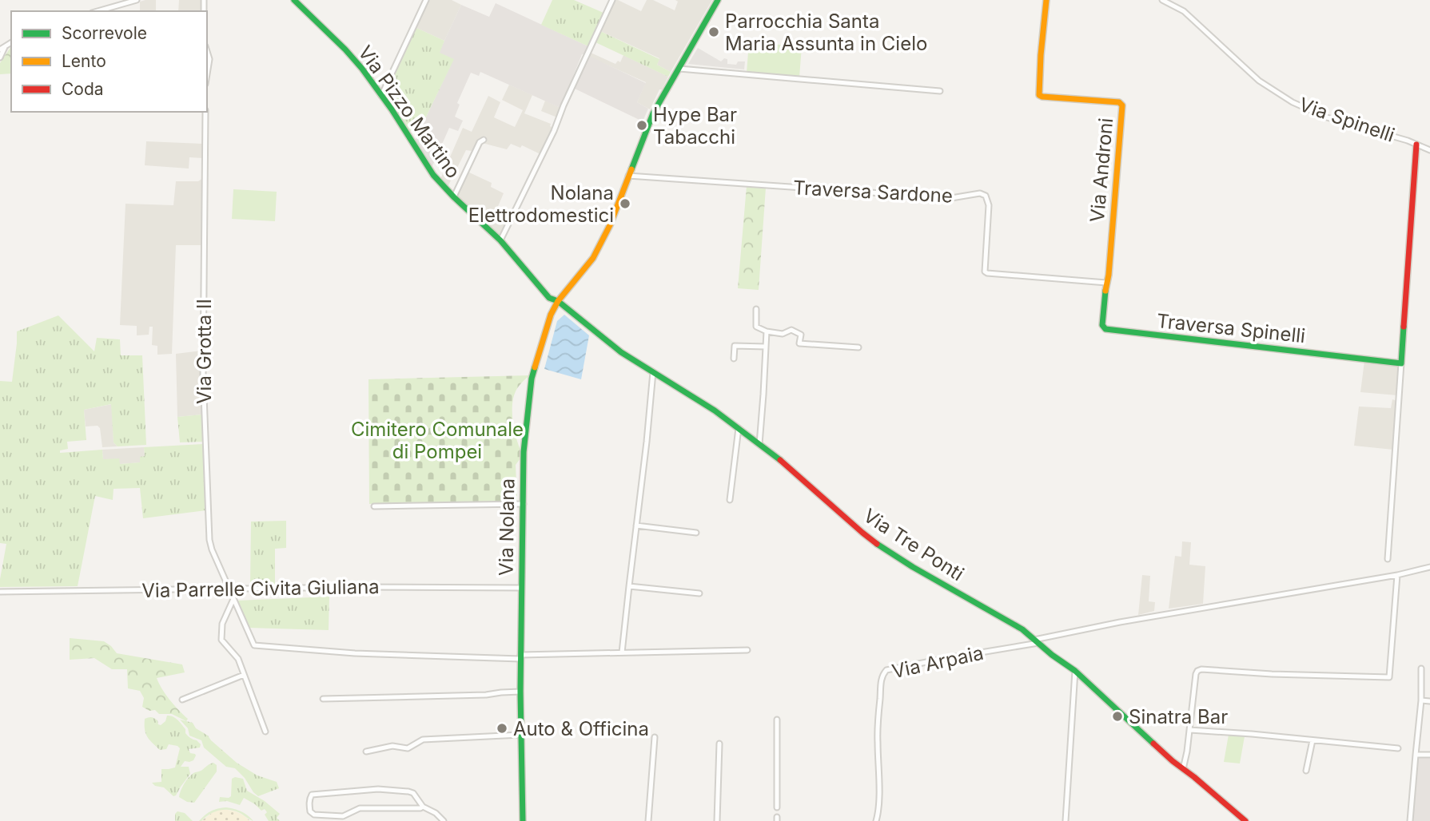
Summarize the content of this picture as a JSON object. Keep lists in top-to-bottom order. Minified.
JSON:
{"streets":{"street":["Via Pizzo Martino","Via Spinelli","Via Androni","Traversa Sardone","Traversa Spinelli","Via Grotta II","Via Nolana","Via Tre Ponti","Via Parrelle Civita Giuliana","Via Arpaia"]},"crossings":[["Via Pizzo Martino","Via Nolana"],["Via Pizzo Martino","Via Tre Ponti"],["Via Androni","Traversa Sardone"],["Via Androni","Traversa Spinelli"],["Traversa Sardone","Traversa Spinelli"],["Traversa Sardone","Via Nolana"],["Via Grotta II","Via Nolana"],["Via Grotta II","Via Parrelle Civita Giuliana"],["Via Nolana","Via Tre Ponti"],["Via Nolana","Via Parrelle Civita Giuliana"],["Via Tre Ponti","Via Arpaia"]],"parks":["Cimitero Comunale di Pompei"],"places":["Parrocchia Santa Maria Assunta in Cielo","Hype Bar Tabacchi","Nolana Elettrodomestici","Sinatra Bar","Auto & Officina"],"legend":["Scorrevole","Lento","Coda"]}
